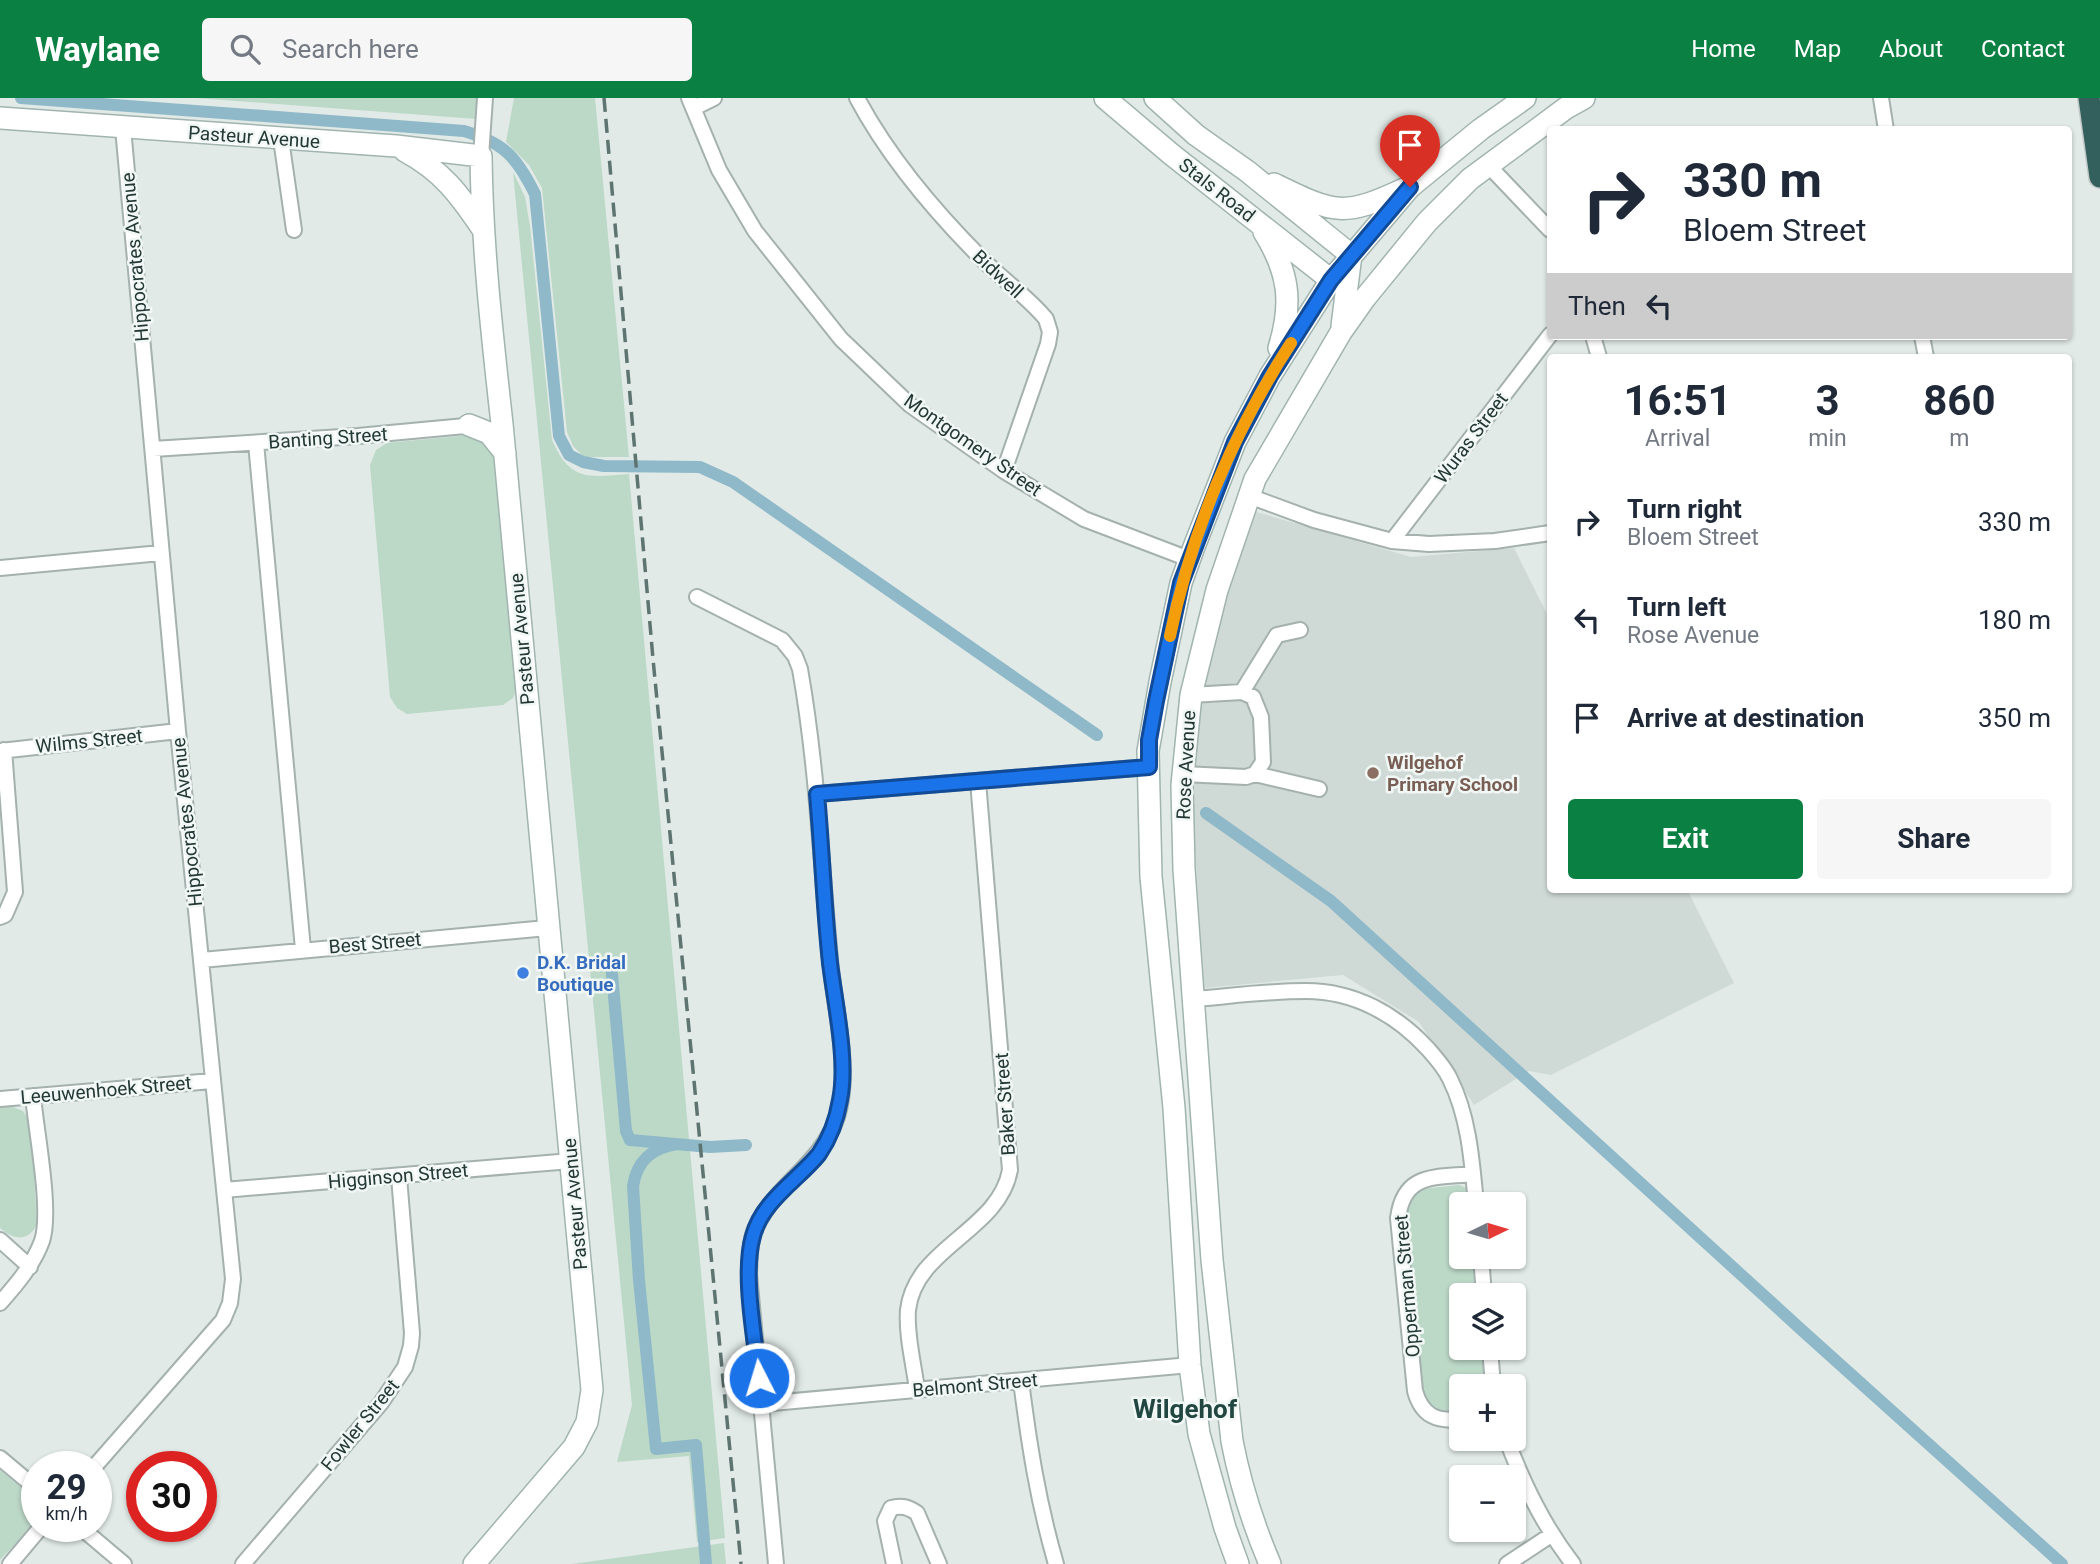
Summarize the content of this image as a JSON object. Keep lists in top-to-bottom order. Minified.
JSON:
{"streets":{"street":["Pasteur Avenue","Stals Road","Hippocrates Avenue","Bidwell","Banting Street","Wuras Street","Montgomery Street","Wilms Street","Rose Avenue","Best Street","Leeuwenhoek Street","Baker Street","Higginson Street","Opperman Street","Belmont Street","Fowler Street"]},"crossings":[["Pasteur Avenue","Hippocrates Avenue"],["Pasteur Avenue","Banting Street"],["Pasteur Avenue","Best Street"],["Pasteur Avenue","Higginson Street"],["Stals Road","Rose Avenue"],["Hippocrates Avenue","Banting Street"],["Hippocrates Avenue","Wilms Street"],["Hippocrates Avenue","Best Street"],["Hippocrates Avenue","Leeuwenhoek Street"],["Hippocrates Avenue","Higginson Street"],["Bidwell","Montgomery Street"],["Montgomery Street","Rose Avenue"],["Rose Avenue","Belmont Street"],["Baker Street","Belmont Street"],["Higginson Street","Fowler Street"]],"districts":["Wilgehof"],"places":["Wilgehof Primary School","D.K. Bridal Boutique"],"north":"right","page":{"header":"Waylane","search":"Search here","nav":["Home","Map","About","Contact"],"turn":["330 m","Bloem Street"],"then":"Then","eta":["16:51","Arrival","3","min","860","m"],"list":[{"name":"Turn right","note":"Bloem Street","value":"330 m"},{"name":"Turn left","note":"Rose Avenue","value":"180 m"},{"name":"Arrive at destination","value":"350 m"}],"buttons":["Exit","Share"],"map_buttons":["+","−"],"speed":"29 km/h","limit":"30"}}
